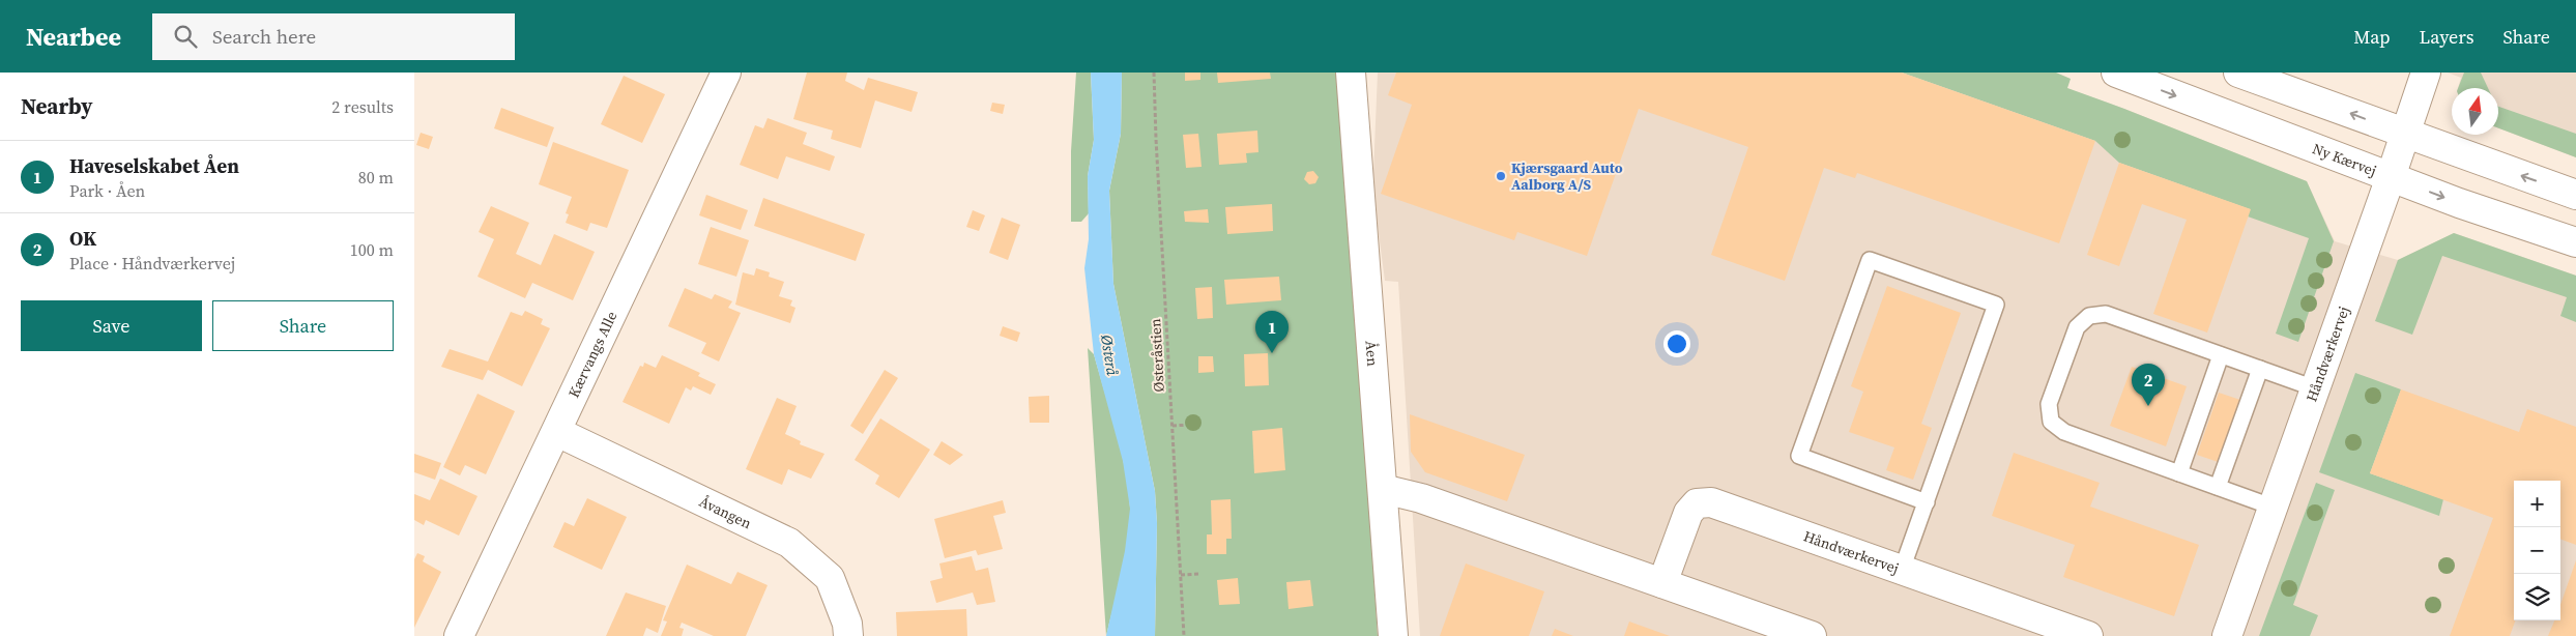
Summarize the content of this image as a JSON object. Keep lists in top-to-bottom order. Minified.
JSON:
{"streets":{"street":["Ny Kærvej","Kærvangs Alle","Åen","Håndværkervej","Åvangen"],"path":["Østeråstien"]},"crossings":[["Ny Kærvej","Håndværkervej"],["Kærvangs Alle","Åvangen"]],"water":["Østerå"],"places":["Kjærsgaard Auto Aalborg A/S"],"north":"top","page":{"header":"Nearbee","search":"Search here","nav":["Map","Layers","Share"],"heading":["Nearby","2 results"],"list":[{"mark":"1","name":"Haveselskabet Åen","note":"Park · Åen","value":"80 m"},{"mark":"2","name":"OK","note":"Place · Håndværkervej","value":"100 m"}],"buttons":["Save","Share"],"pins":["1","2"],"map_buttons":["+","−"]}}
